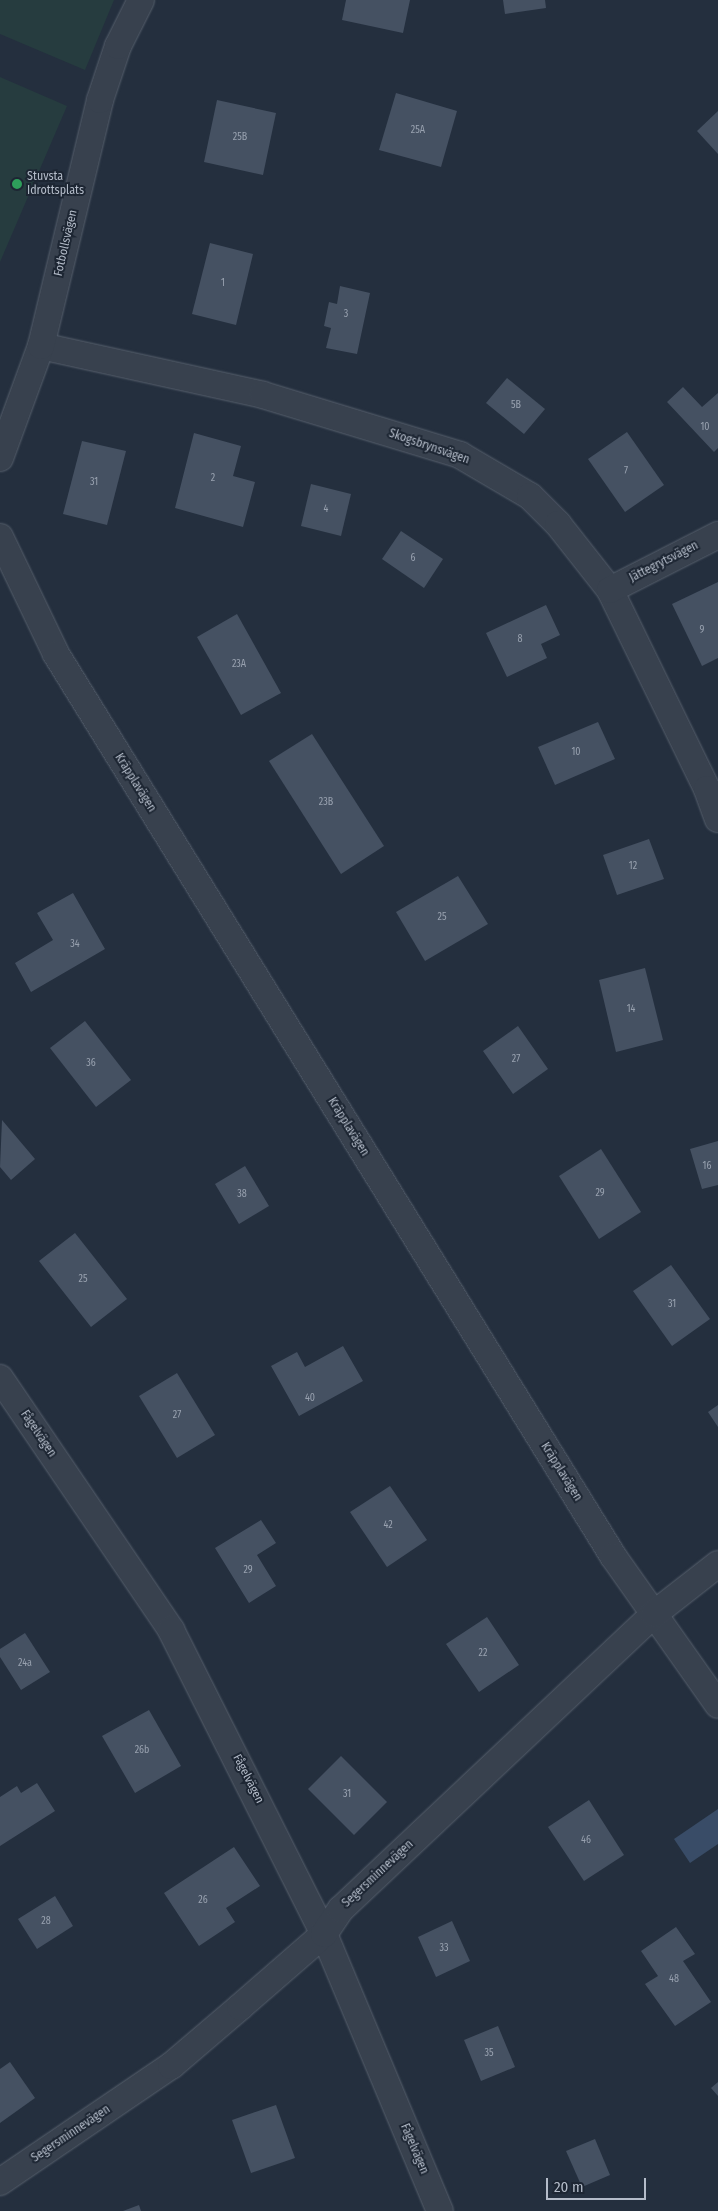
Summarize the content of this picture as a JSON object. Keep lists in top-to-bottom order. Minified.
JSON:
{"streets":{"street":["Fotbollsvägen","Skogsbrynsvägen","Jättegrytsvägen","Kräpplavägen","Fågelvägen","Segersminnevägen"]},"crossings":[["Fotbollsvägen","Skogsbrynsvägen"],["Skogsbrynsvägen","Jättegrytsvägen"],["Kräpplavägen","Segersminnevägen"],["Fågelvägen","Segersminnevägen"]],"places":["Stuvsta Idrottsplats"],"house_numbers":["25A","25B","1","3","5B","10","7","2","31","4","6","9","8","23A","10","23B","12","25","34","14","27","36","16","29","38","25","31","40","27","42","29","22","24a","26b","31","46","26","28","33","48","35"],"scale_bar":"20 m"}
